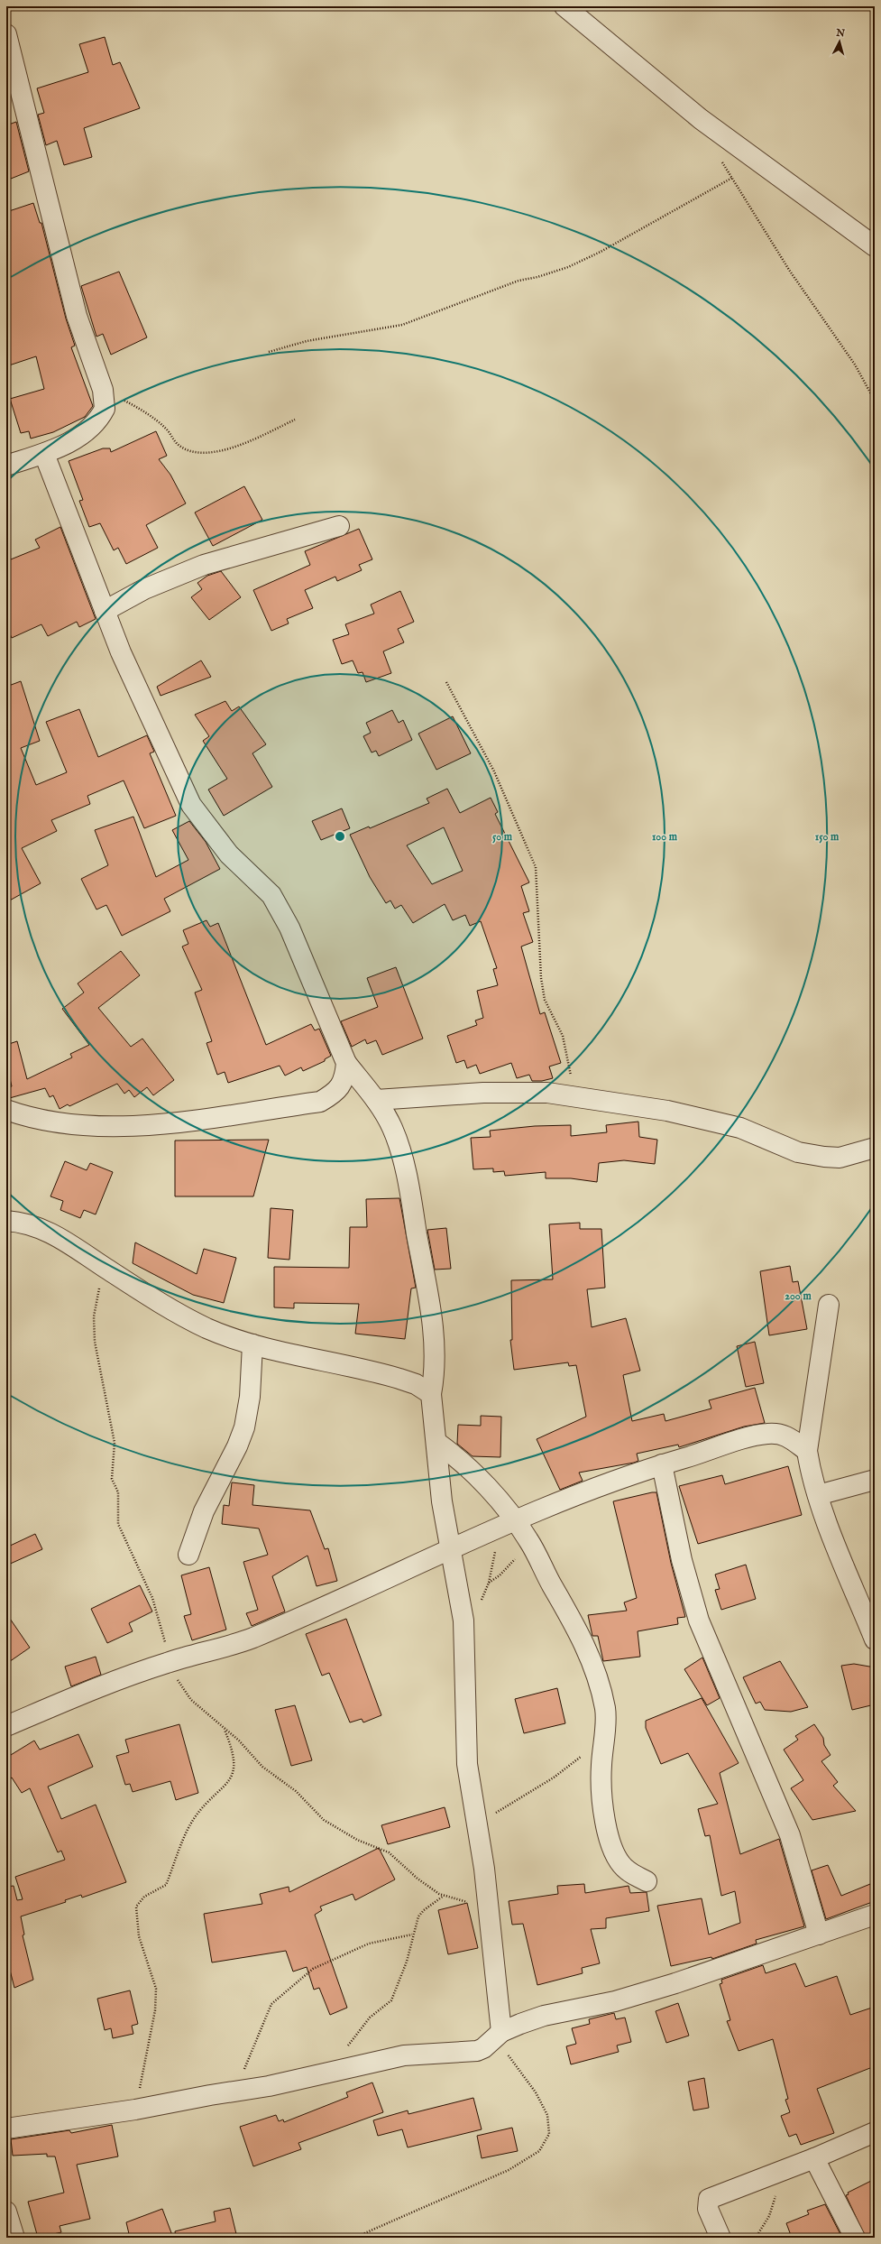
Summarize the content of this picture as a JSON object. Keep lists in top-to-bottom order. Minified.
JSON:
{"north":"top","rings":["50 m","100 m","150 m","200 m"]}
